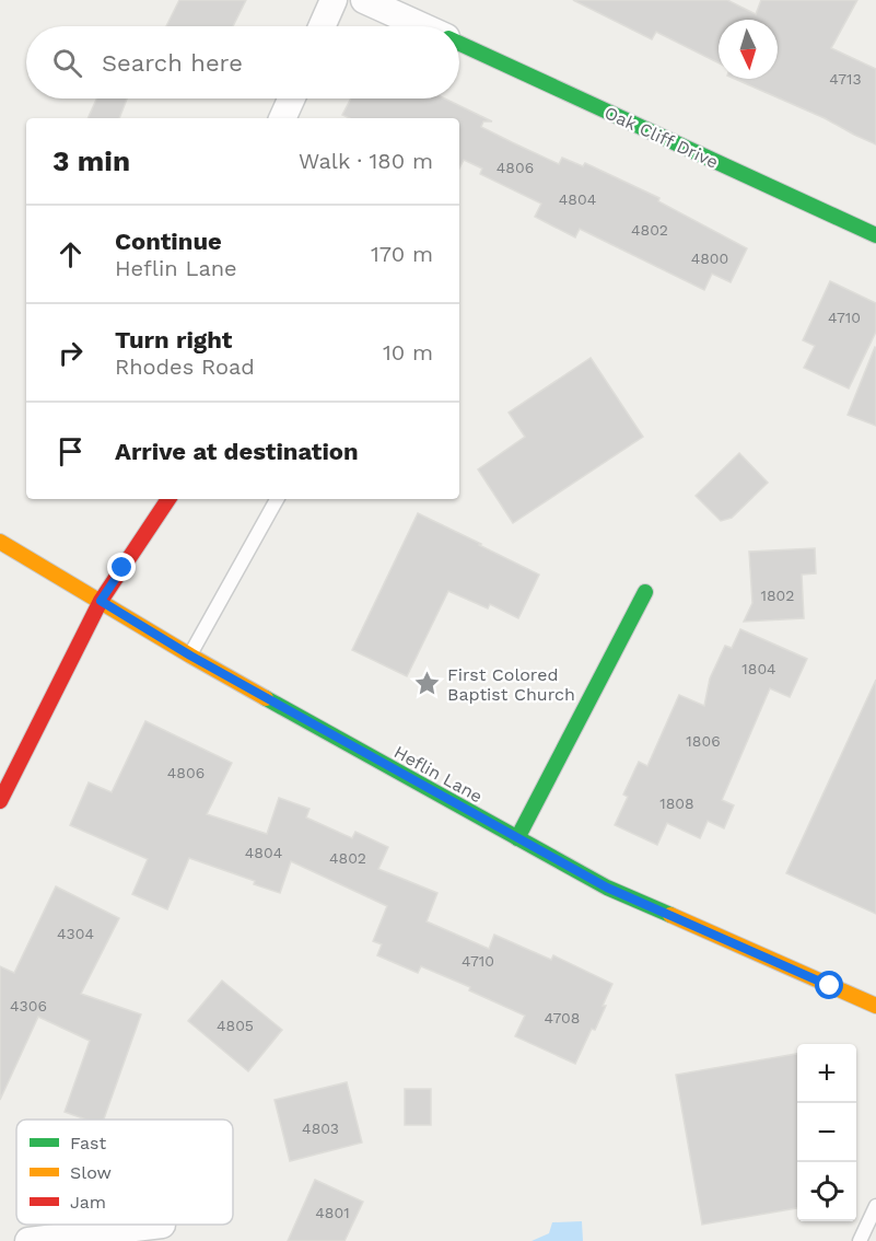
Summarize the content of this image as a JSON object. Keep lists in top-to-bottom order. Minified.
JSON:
{"streets":{"street":["Oak Cliff Drive","Heflin Lane"]},"places":{"place":["First Colored Baptist Church"]},"house_numbers":["4713","4806","4804","4802","4800","4710","1802","1804","1806","4806","1808","4804","4802","4304","4710","4306","4708","4805","4803","4801"],"legend":["Fast","Slow","Jam"],"north":"bottom","page":{"search":"Search here","heading":["3 min","Walk · 180 m"],"list":[["Continue","Heflin Lane","170 m"],["Turn right","Rhodes Road","10 m"],"Arrive at destination"],"map_buttons":["+","−"]}}
